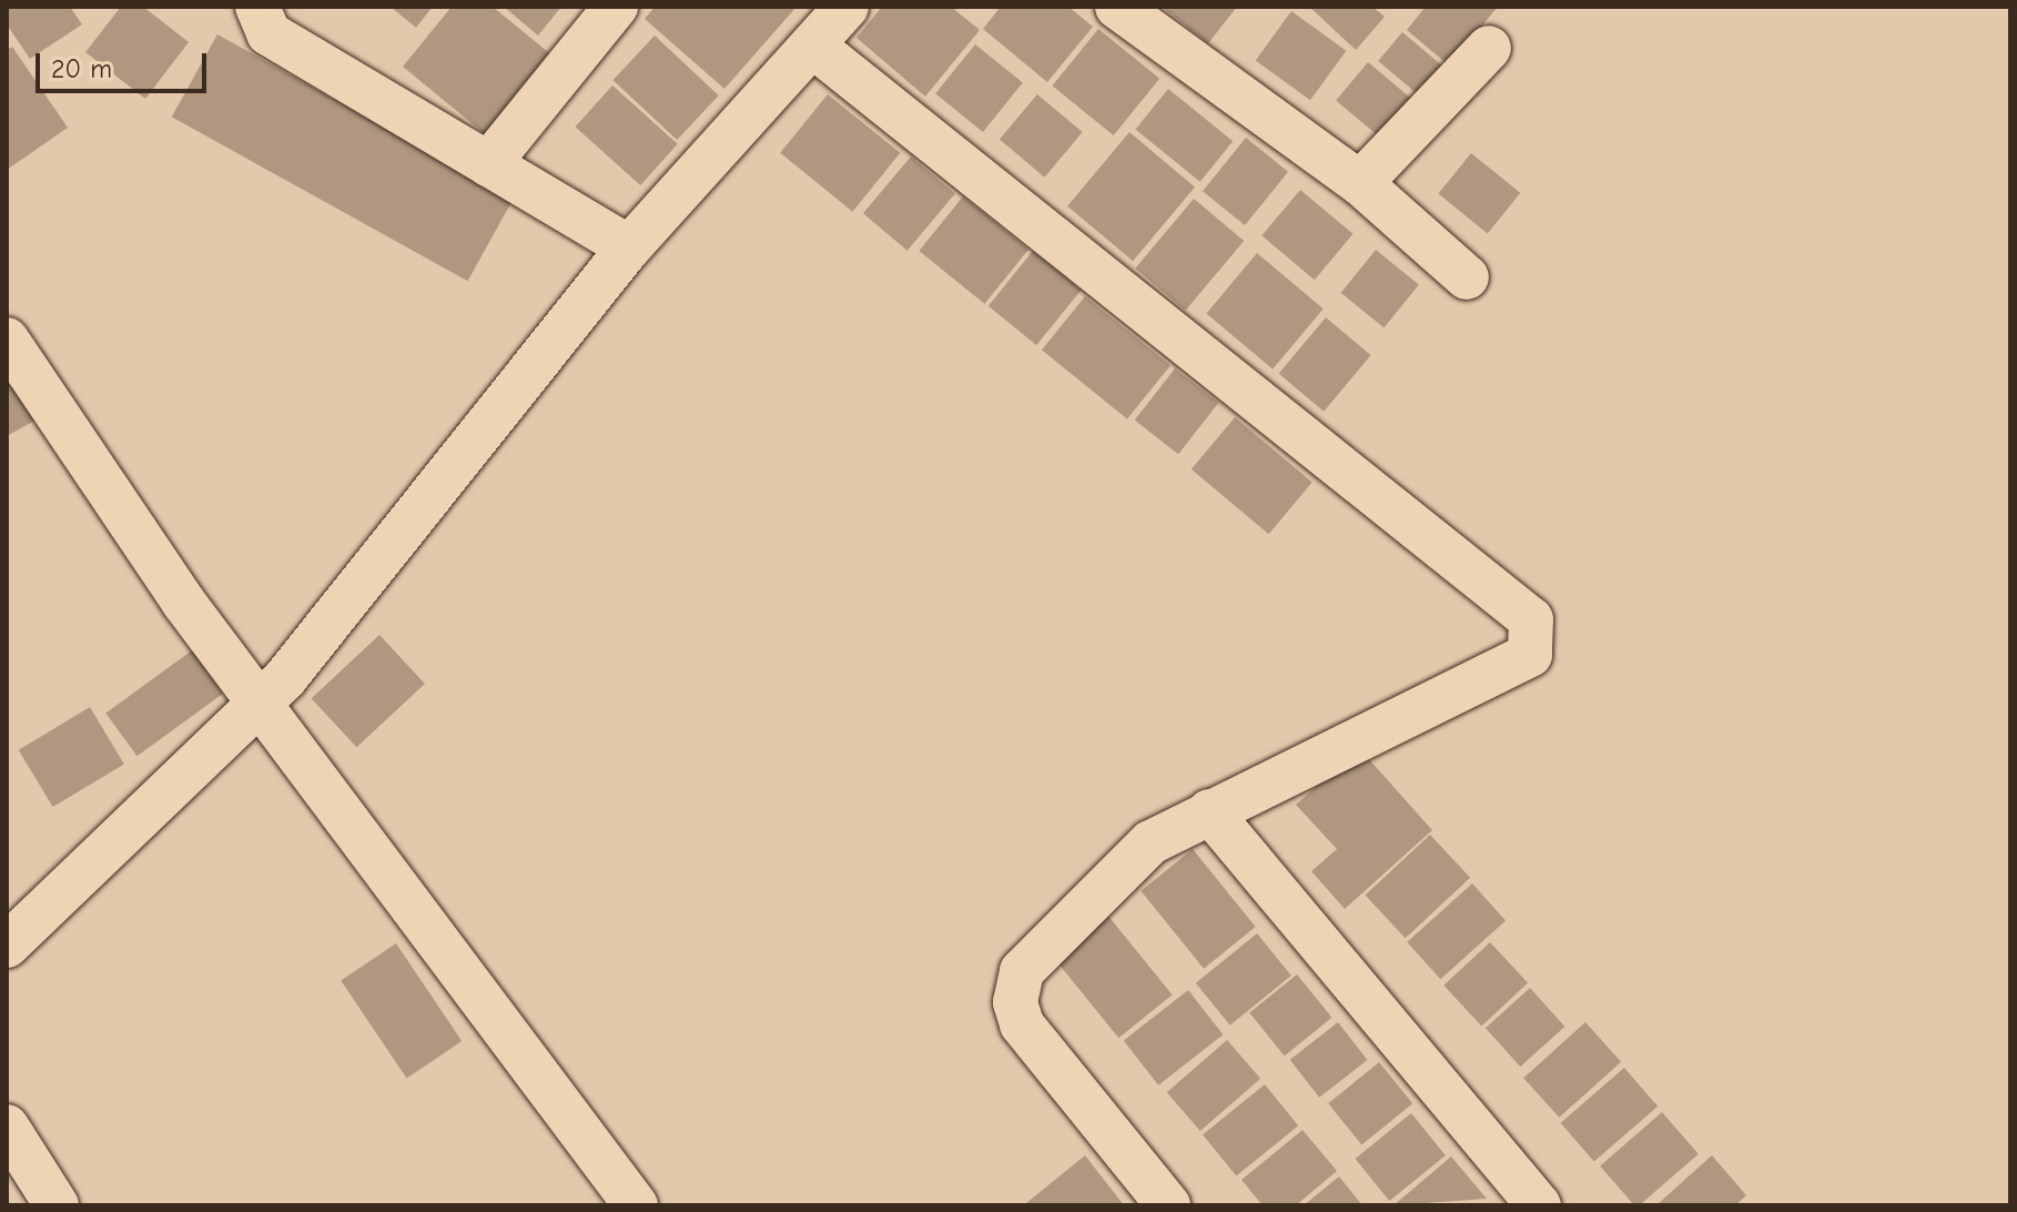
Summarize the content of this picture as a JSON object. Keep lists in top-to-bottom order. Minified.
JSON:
{"scale_bar":"20 m"}
